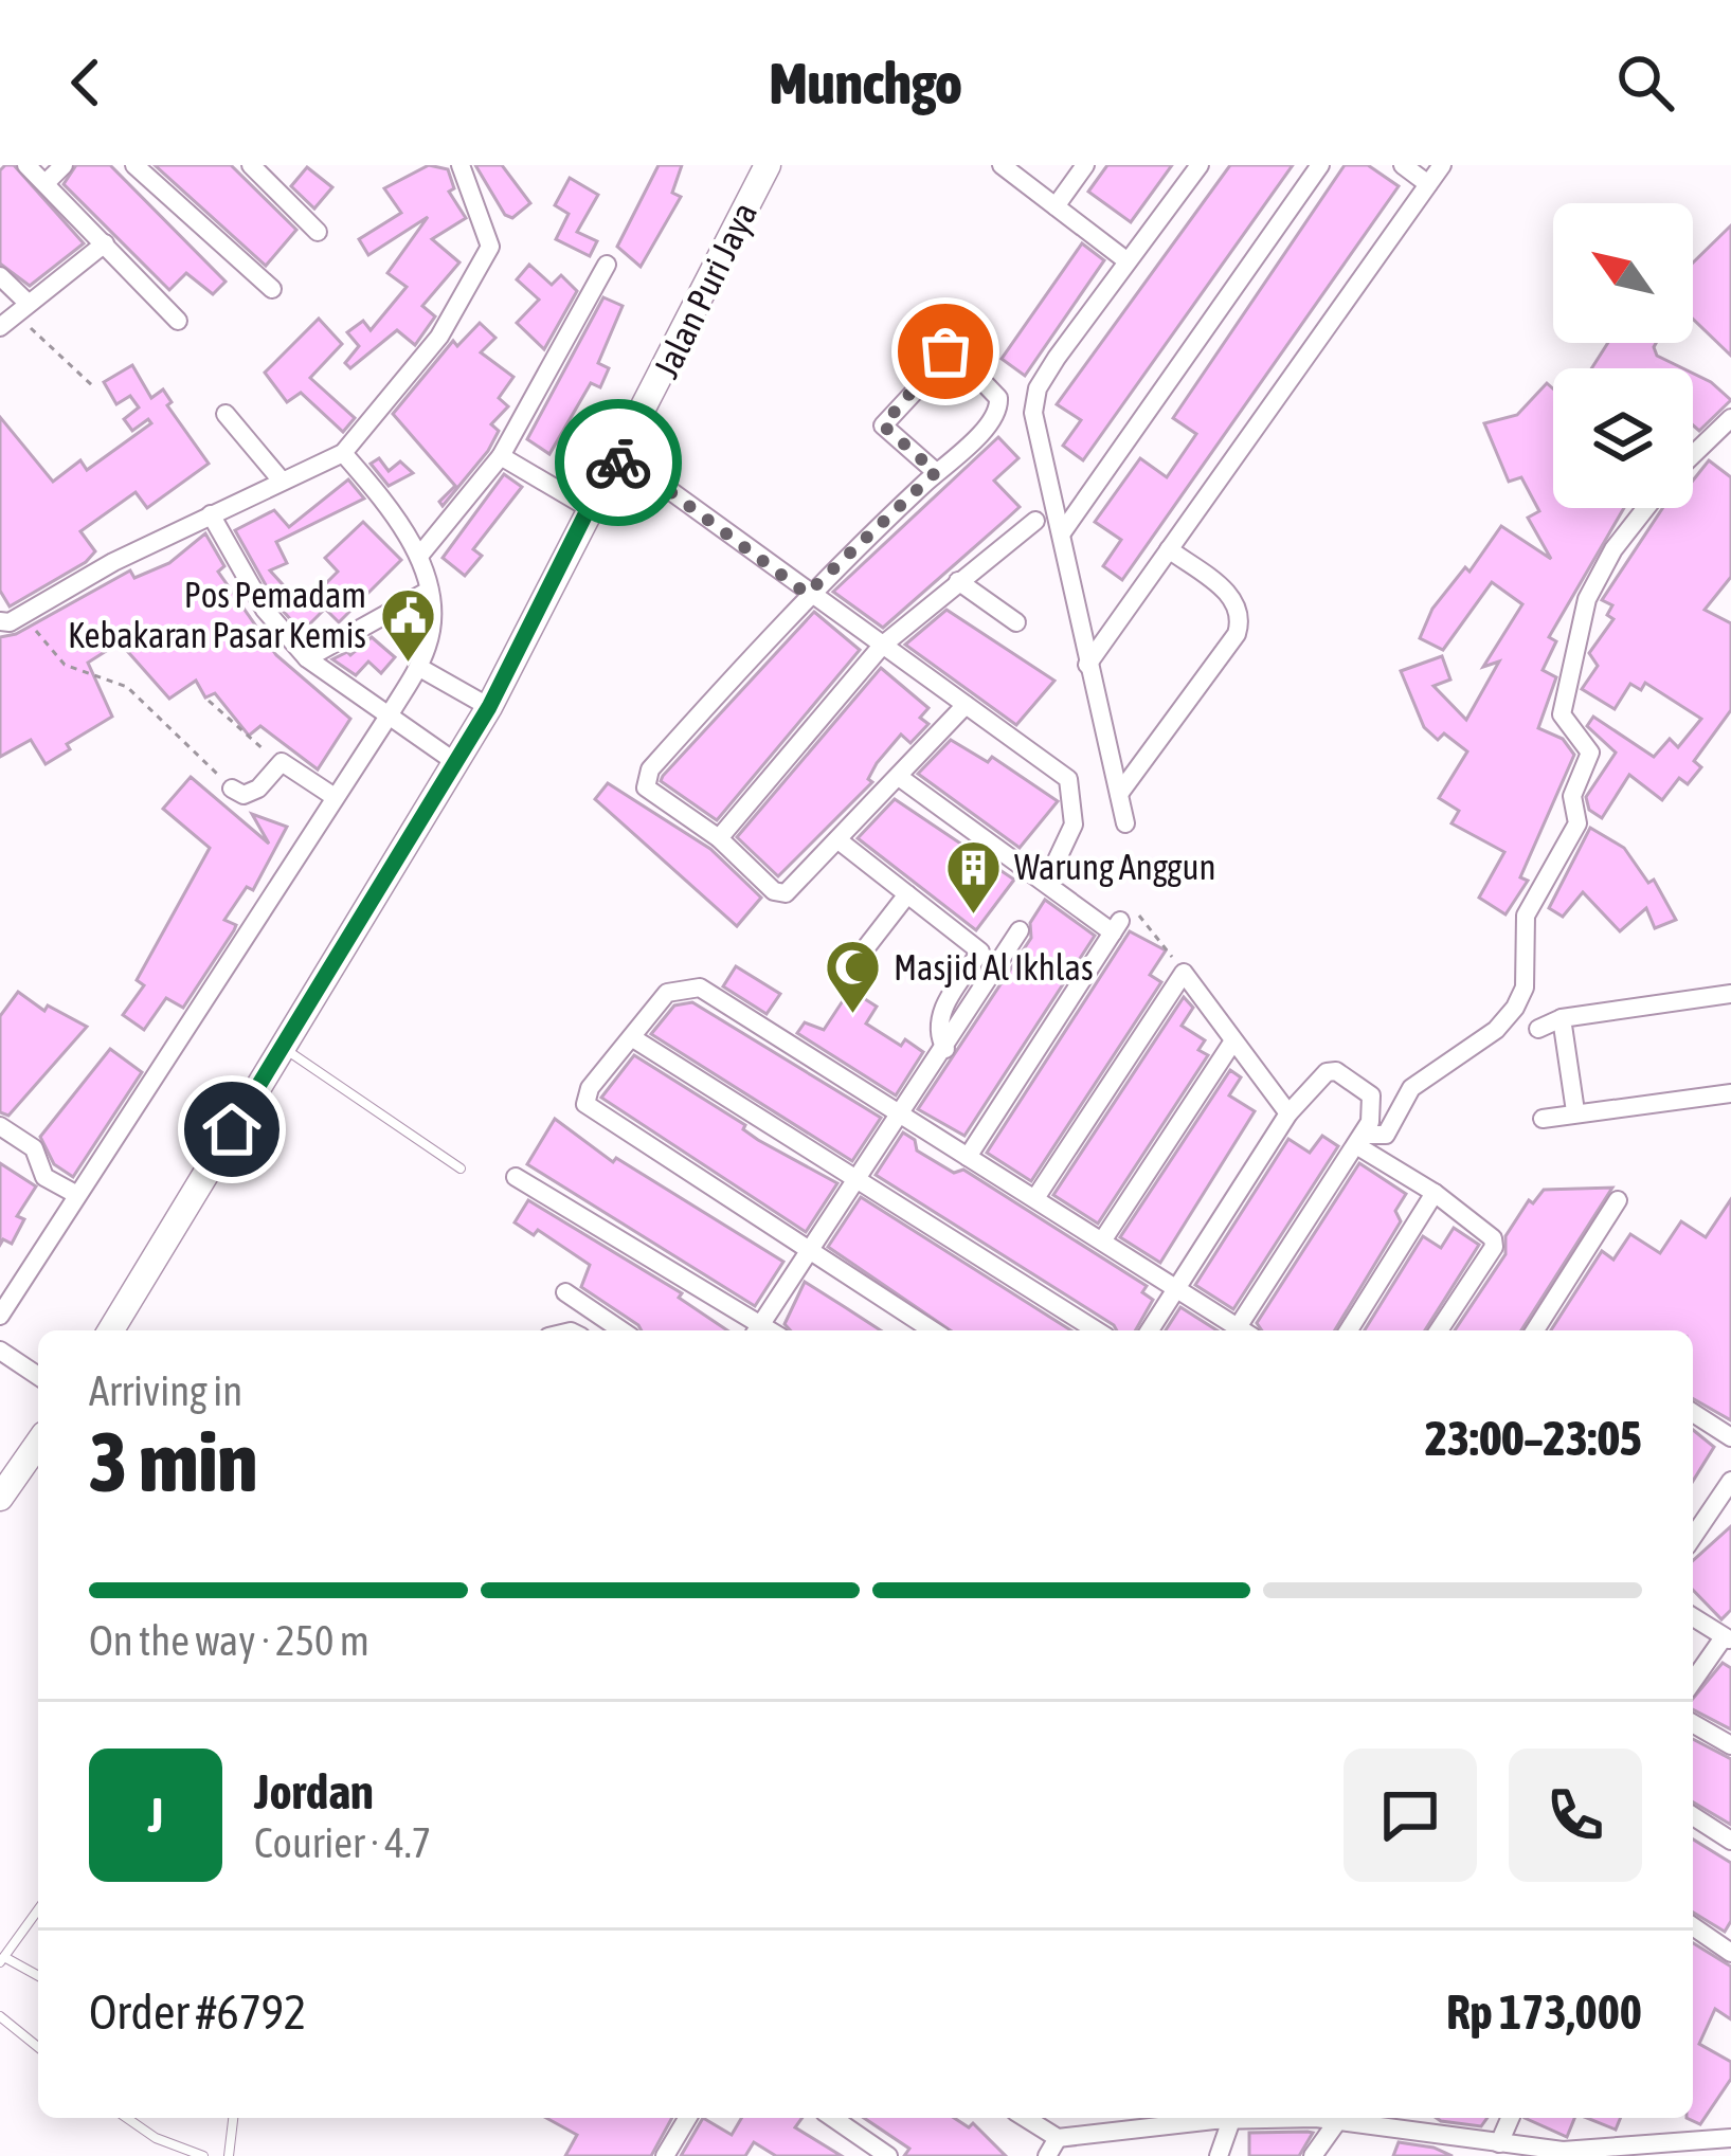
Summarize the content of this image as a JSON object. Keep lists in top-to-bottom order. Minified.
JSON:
{"streets":{"street":["Jalan Puri Jaya"]},"places":{"public building":["Pos Pemadam Kebakaran Pasar Kemis"],"building":["Warung Anggun"],"mosque":["Masjid Al Ikhlas"]},"north":"top left","page":{"header":"Munchgo","heading":["3 min","Arriving in","23:00–23:05"],"panel":["Jordan","Courier · 4.7","Order #6792","Rp 173,000"],"bar":"On the way · 250 m","round":"J"}}
